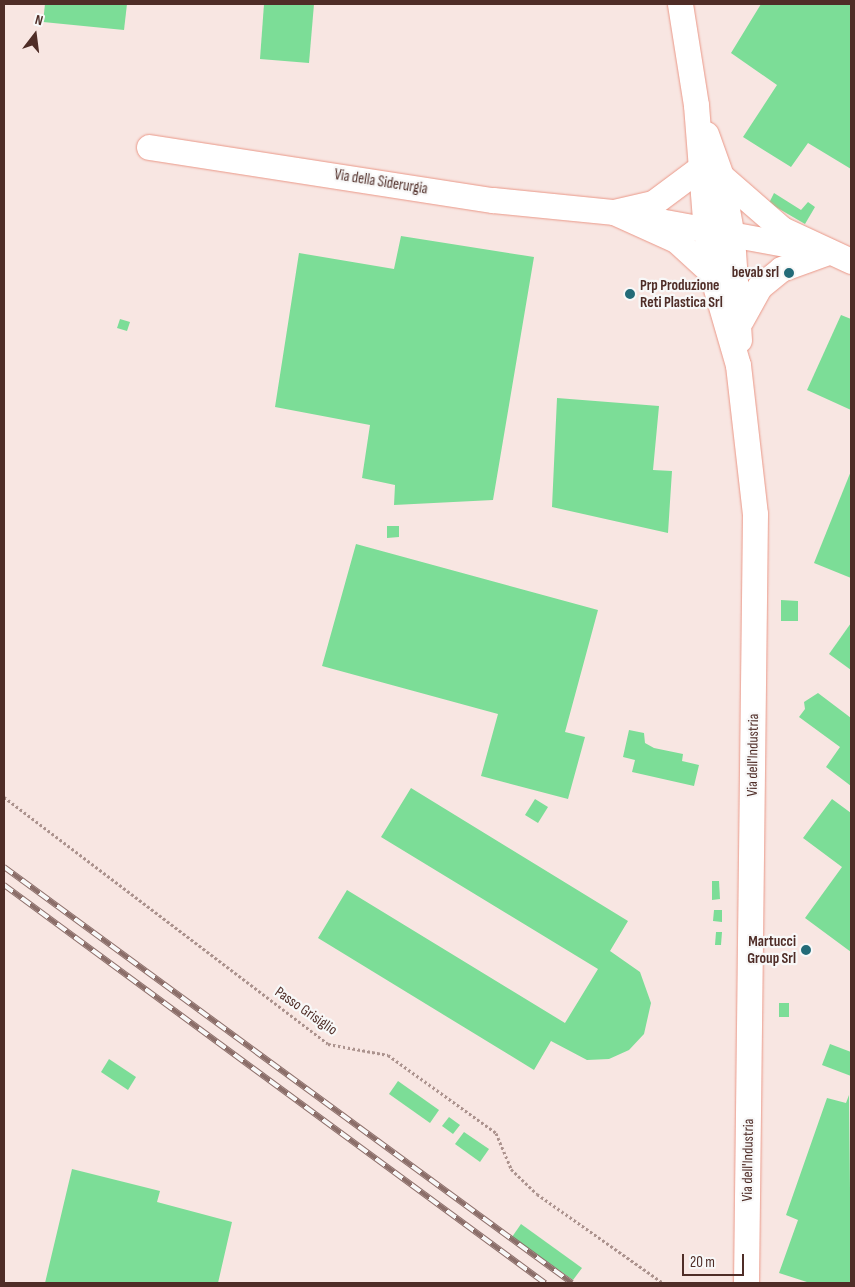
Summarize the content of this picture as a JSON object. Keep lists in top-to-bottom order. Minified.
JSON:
{"streets":{"street":["Via della Siderurgia","Via dell'Industria"],"path":["Passo Grisiglio"]},"crossings":[["Via della Siderurgia","Via dell'Industria"]],"places":["bevab srl","Prp Produzione Reti Plastica Srl","Martucci Group Srl"],"scale_bar":"20 m","north":"top"}
